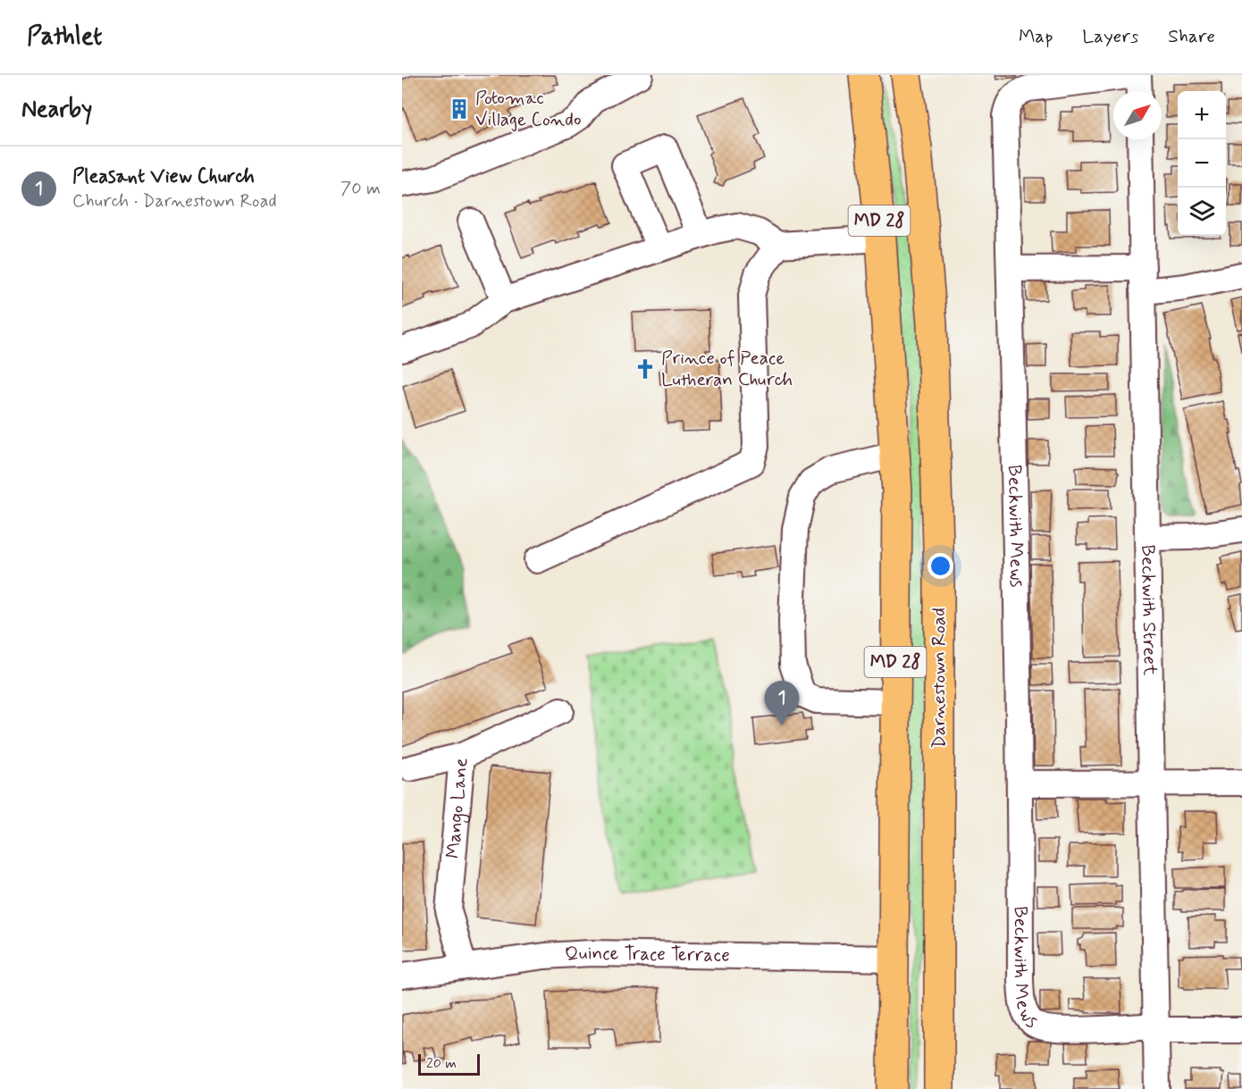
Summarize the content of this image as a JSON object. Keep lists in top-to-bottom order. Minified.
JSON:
{"streets":{"main road":["MD 28","Darnestown Road"],"street":["Beckwith Mews","Beckwith Street","Mango Lane","Quince Trace Terrace"]},"crossings":[["MD 28","Quince Trace Terrace"],["Beckwith Mews","Beckwith Street"],["Mango Lane","Quince Trace Terrace"]],"places":{"building":["Potomac Village Condo"],"church":["Prince of Peace Lutheran Church"]},"scale_bar":"20 m","north":"top right","page":{"header":"Pathlet","nav":["Map","Layers","Share"],"heading":"Nearby","map_buttons":["+","−"],"list":[{"mark":"1","name":"Pleasant View Church","note":"Church · Darnestown Road","value":"70 m"}],"pins":"1","scale":"20 m"}}
